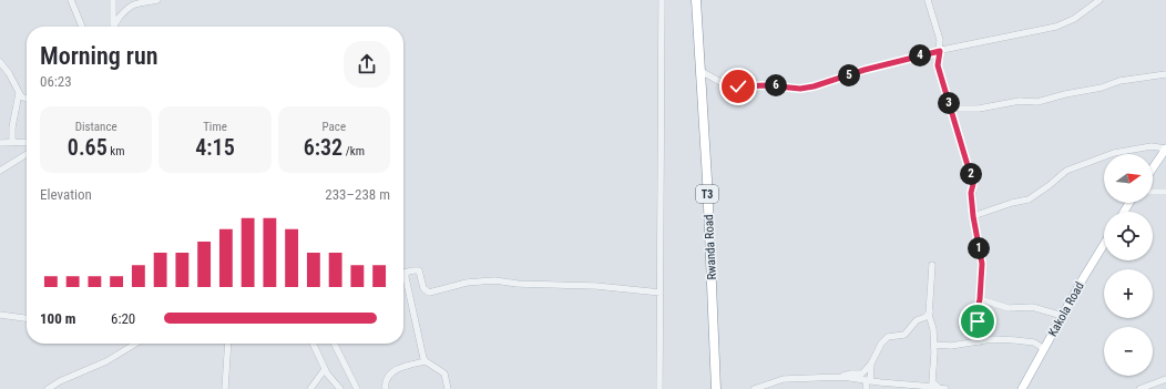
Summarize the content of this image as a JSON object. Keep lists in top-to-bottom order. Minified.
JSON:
{"streets":{"highway":["T3","Rwanda Road"],"main road":["Kakola Road"]},"north":"right","page":{"heading":["Morning run","06:23"],"pins":["4","5","6","3","2","1"],"stats":[["Distance","0.65 km"],["Time","4:15"],["Pace","6:32 /km"]],"map_buttons":["+","−"],"chart":["Elevation","233–238 m"],"list":[{"name":"100 m","note":"6:20"}]}}
